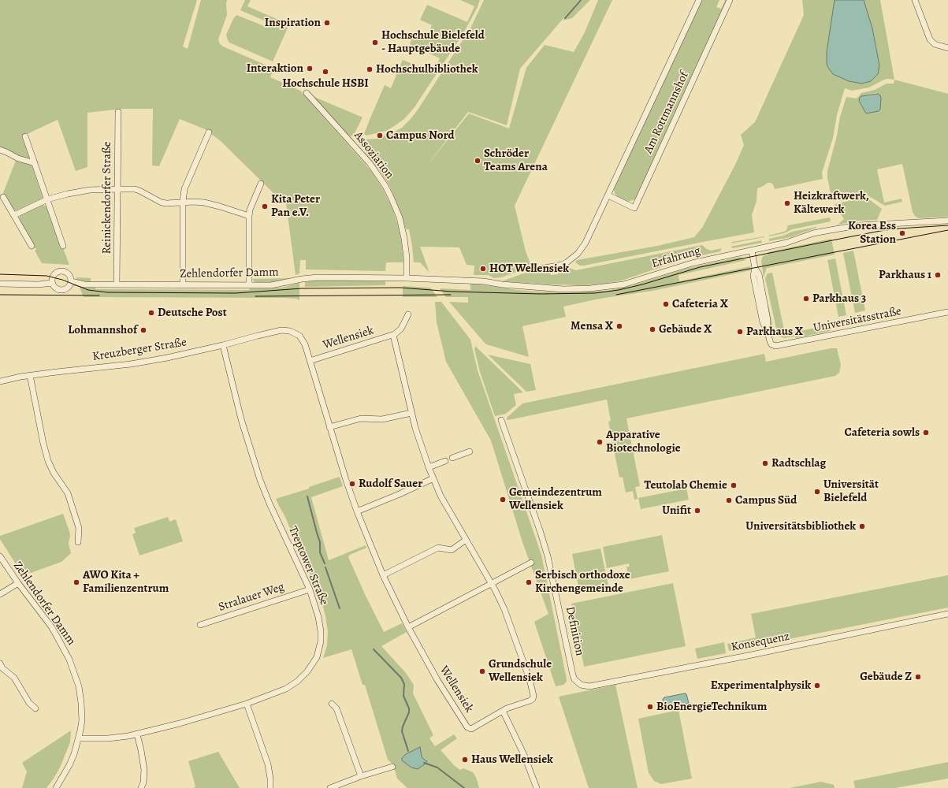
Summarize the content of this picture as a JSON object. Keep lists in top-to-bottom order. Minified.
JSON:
{"streets":{"street":["Am Rottmannshof","Assoziation","Reinickendorfer Straße","Erfahrung","Zehlendorfer Damm","Universitätsstraße","Wellensiek","Kreuzberger Straße","Treptower Straße","Stralauer Weg","Definition","Konsequenz"]},"crossings":[["Assoziation","Erfahrung"],["Assoziation","Zehlendorfer Damm"],["Reinickendorfer Straße","Zehlendorfer Damm"],["Erfahrung","Zehlendorfer Damm"],["Erfahrung","Universitätsstraße"],["Zehlendorfer Damm","Treptower Straße"],["Wellensiek","Kreuzberger Straße"],["Kreuzberger Straße","Treptower Straße"],["Treptower Straße","Stralauer Weg"],["Definition","Konsequenz"]],"places":["Inspiration","Hochschule Bielefeld - Hauptgebäude","Interaktion","Hochschulbibliothek","Hochschule HSBI","Campus Nord","Schröder Teams Arena","Heizkraftwerk, Kältewerk","Kita Peter Pan e.V.","Korea Ess Station","HOT Wellensiek","Parkhaus 1","Parkhaus 3","Cafeteria X","Deutsche Post","Mensa X","Gebäude X","Lohmannshof","Parkhaus X","Cafeteria sowls","Apparative Biotechnologie","Radtschlag","Rudolf Sauer","Teutolab Chemie","Universität Bielefeld","Gemeindezentrum Wellensiek","Campus Süd","Unifit","Universitätsbibliothek","AWO Kita + Familienzentrum","Serbisch orthodoxe Kirchengemeinde","Grundschule Wellensiek","Gebäude Z","Experimentalphysik","BioEnergieTechnikum","Haus Wellensiek"]}
